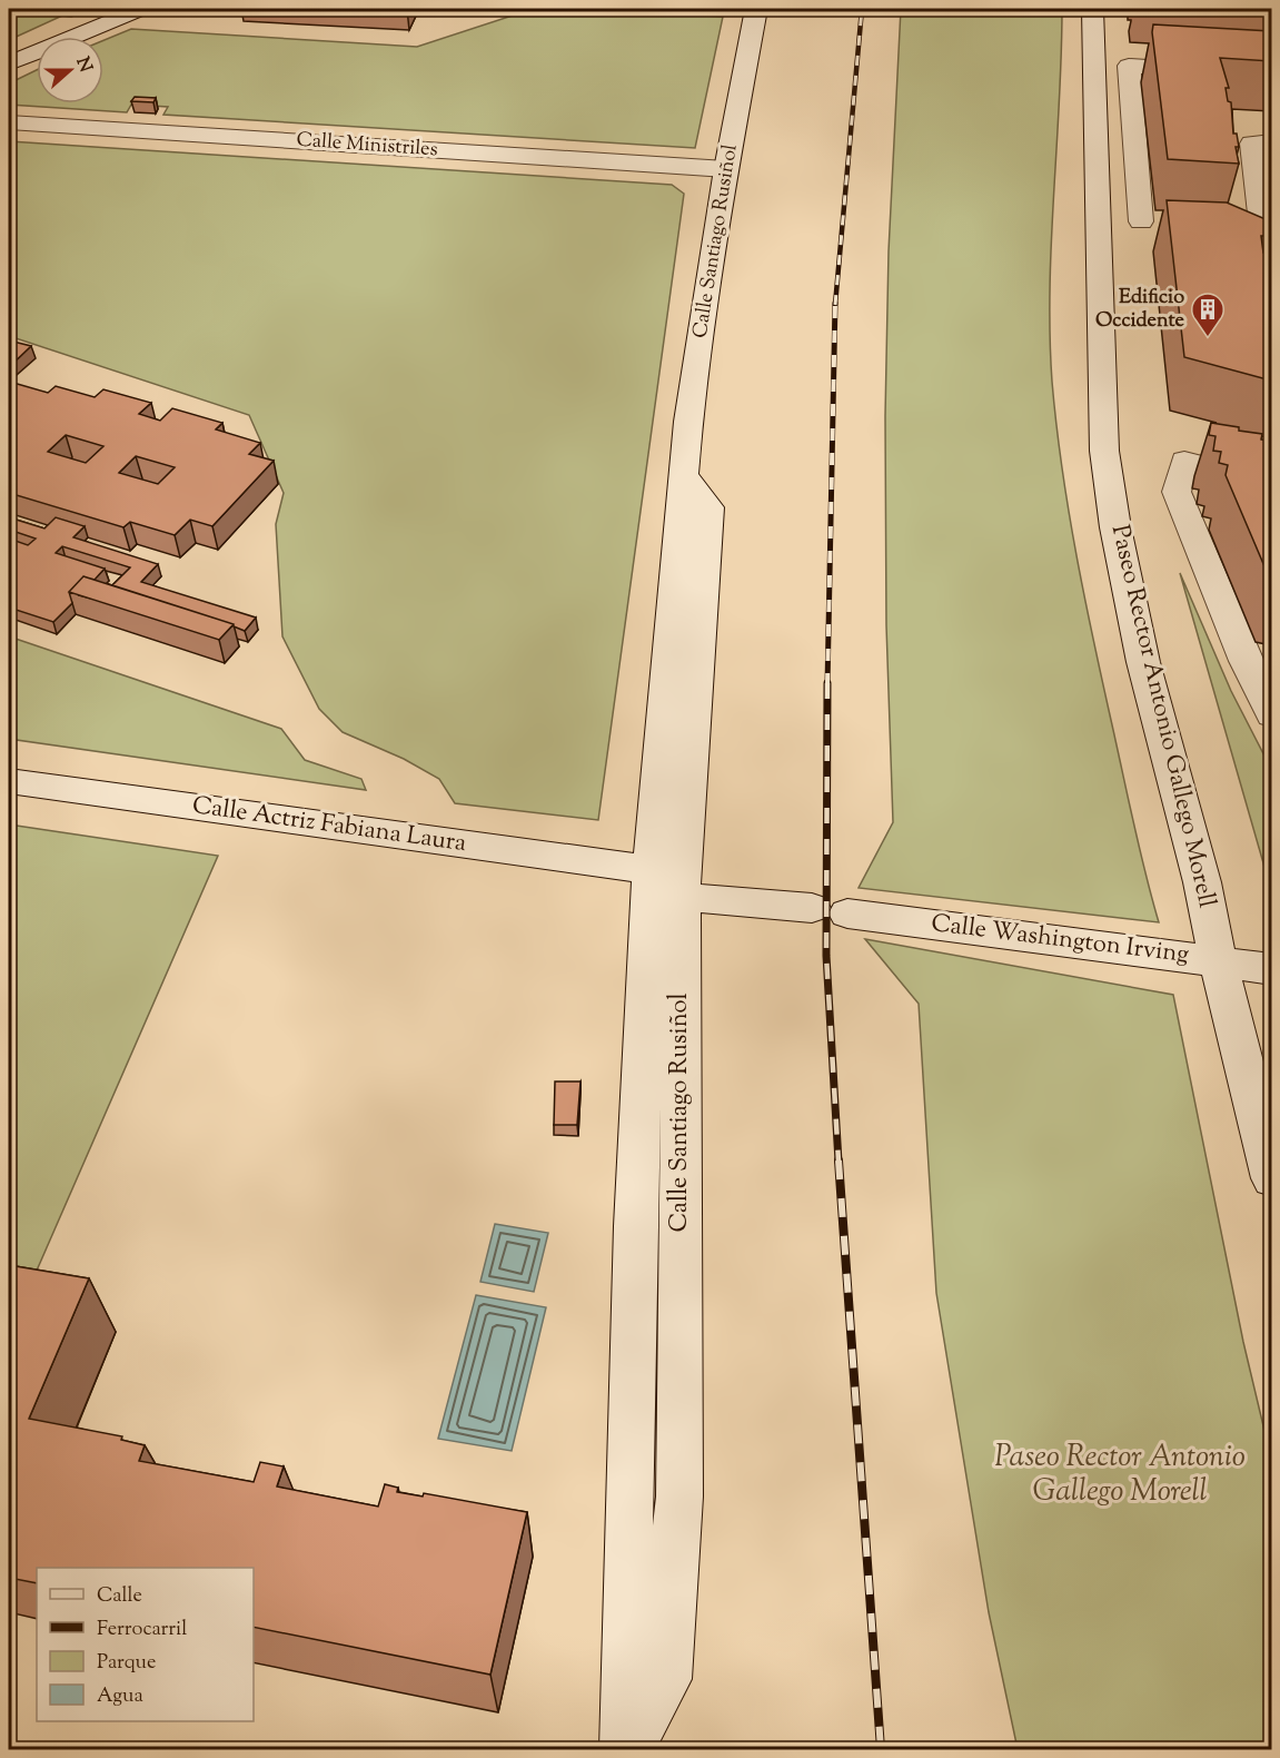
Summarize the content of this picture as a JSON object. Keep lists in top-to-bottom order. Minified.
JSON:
{"streets":{"street":["Calle Ministriles","Calle Santiago Rusiñol","Paseo Rector Antonio Gallego Morell","Calle Actriz Fabiana Laura","Calle Washington Irving"]},"crossings":[["Calle Ministriles","Calle Santiago Rusiñol"],["Calle Santiago Rusiñol","Calle Actriz Fabiana Laura"],["Calle Santiago Rusiñol","Calle Washington Irving"],["Paseo Rector Antonio Gallego Morell","Calle Washington Irving"],["Calle Actriz Fabiana Laura","Calle Washington Irving"]],"parks":["Paseo Rector Antonio Gallego Morell"],"places":{"building":["Edificio Occidente"]},"legend":["Calle","Ferrocarril","Parque","Agua"],"north":"right"}
